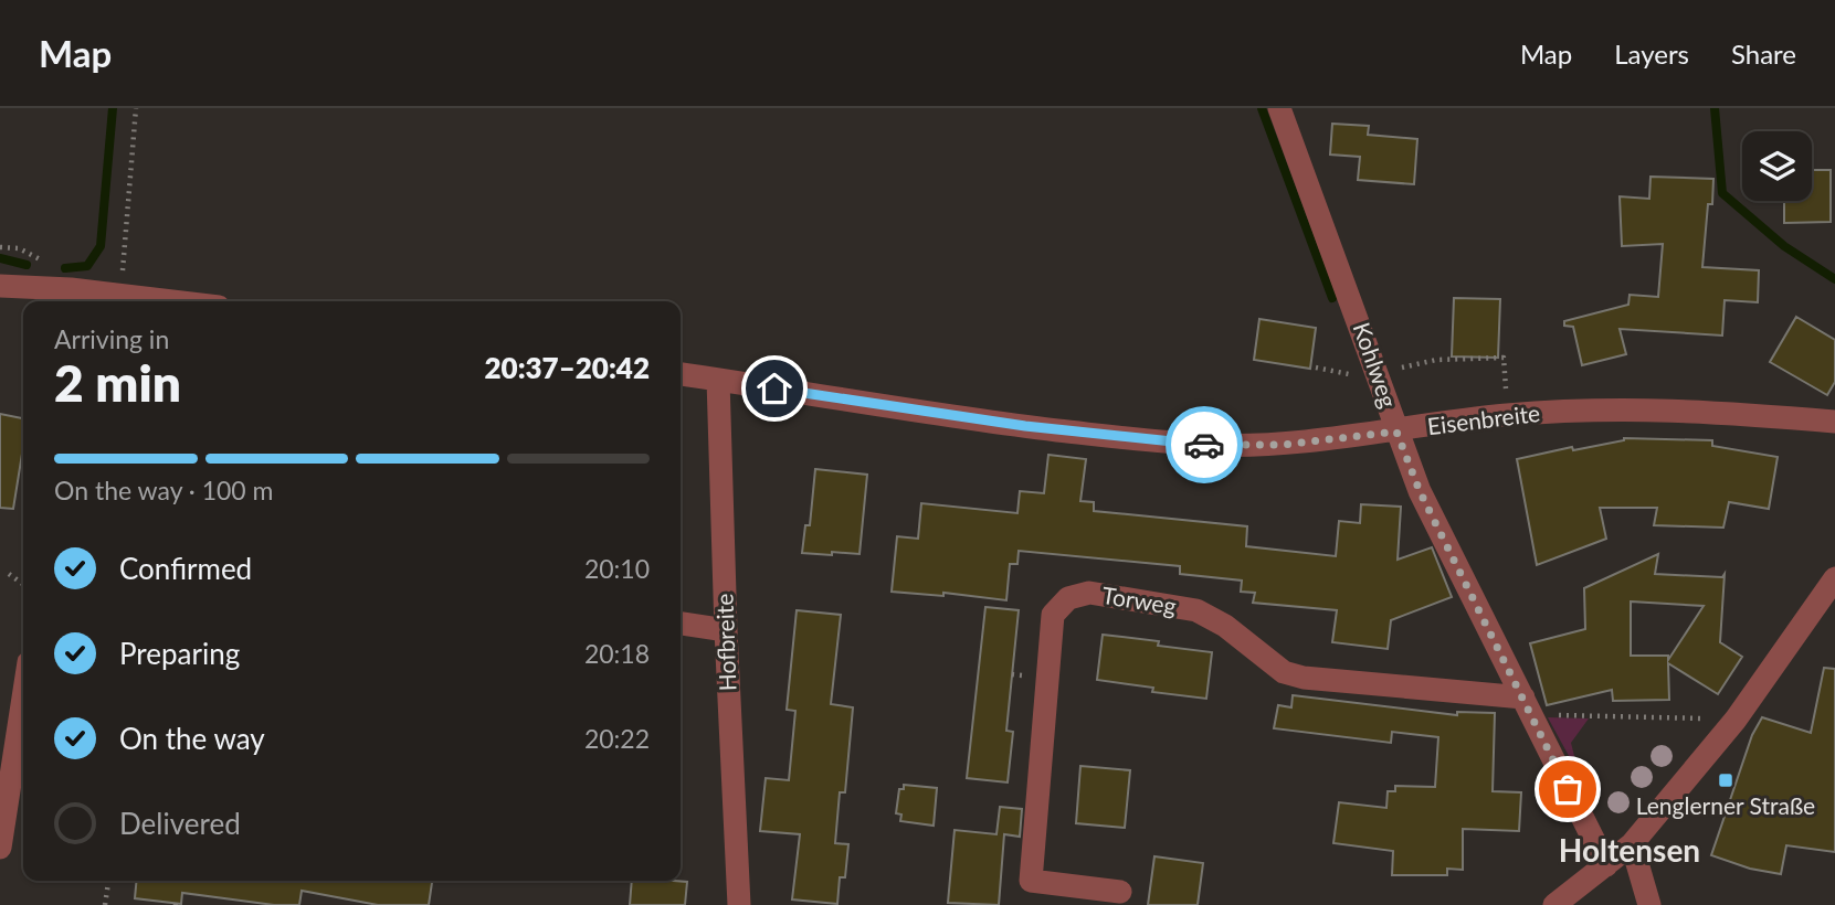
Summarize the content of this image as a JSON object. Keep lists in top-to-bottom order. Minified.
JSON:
{"streets":{"street":["Kohlweg","Eisenbreite","Torweg","Hofbreite"]},"crossings":[["Kohlweg","Eisenbreite"],["Kohlweg","Torweg"],["Eisenbreite","Hofbreite"]],"districts":["Holtensen"],"places":{"transit":["Lenglerner Straße"]},"page":{"header":"Map","nav":["Map","Layers","Share"],"heading":["2 min","Arriving in","20:37–20:42"],"bar":"On the way · 100 m","list":[["Confirmed","20:10"],["Preparing","20:18"],["On the way","20:22"],"Delivered"]}}
